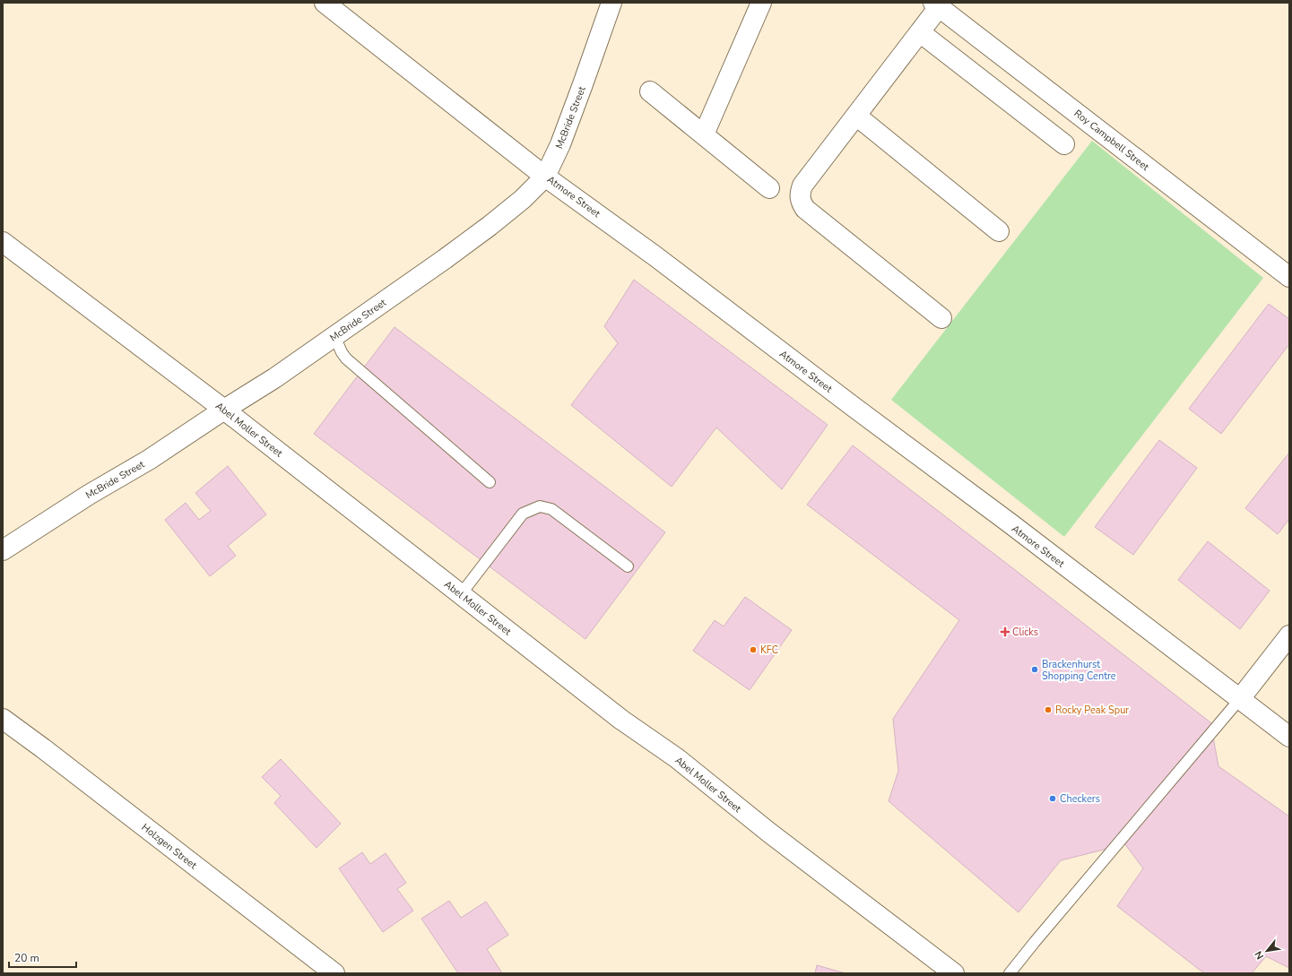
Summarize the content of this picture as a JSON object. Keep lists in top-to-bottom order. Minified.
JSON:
{"streets":{"street":["McBride Street","Roy Campbell Street","Atmore Street","Abel Moller Street","Holzgen Street"]},"crossings":[["McBride Street","Atmore Street"],["McBride Street","Abel Moller Street"]],"places":{"health":["Clicks"],"other":["KFC","Brackenhurst Shopping Centre","Rocky Peak Spur","Checkers"]},"scale_bar":"20 m","north":"bottom left"}
